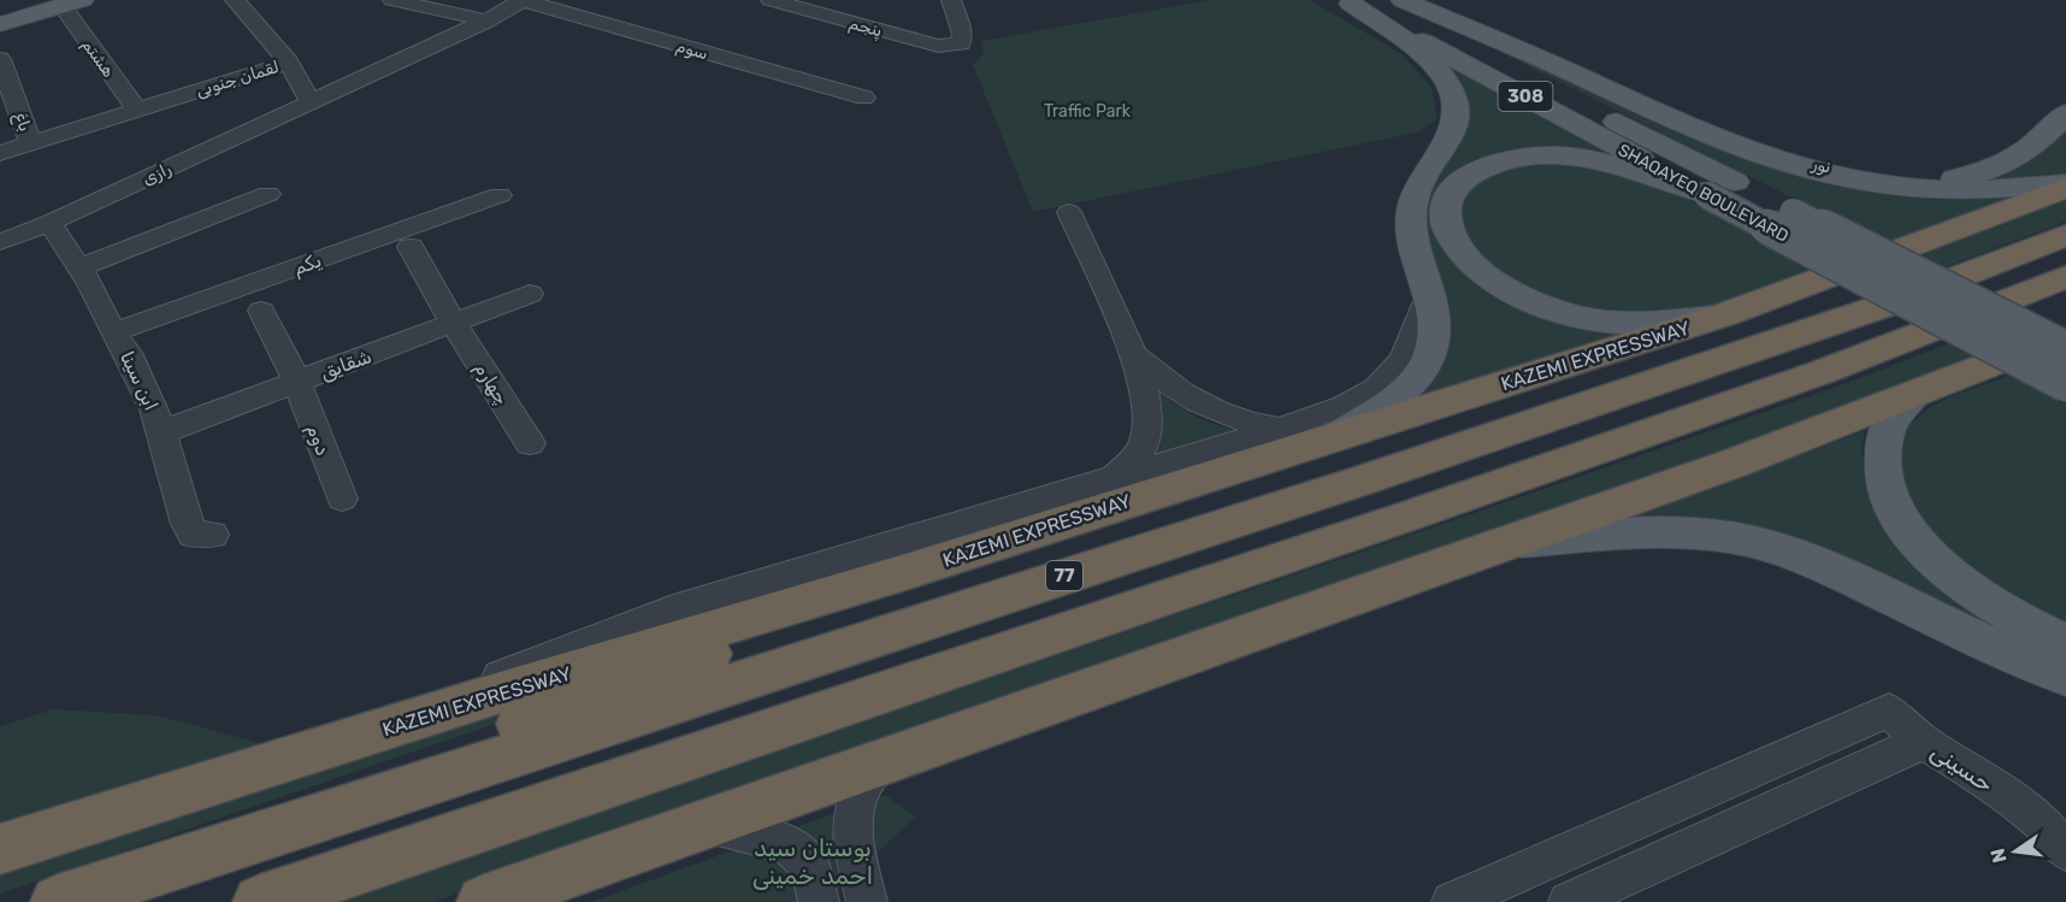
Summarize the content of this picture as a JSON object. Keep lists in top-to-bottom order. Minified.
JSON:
{"streets":{"highway":["KAZEMI EXPRESSWAY","77"],"main road":["308","نور","SHAQAYEQ BOULEVARD"],"street":["پنجم","سوم","هشتم","لقمان جنوبی","باغ","رازی","یکم","شقایق","ابن سینا","چهارم","دوم","حسینی"]},"crossings":[["هشتم","لقمان جنوبی"],["لقمان جنوبی","باغ"],["لقمان جنوبی","رازی"],["رازی","ابن سینا"],["یکم","ابن سینا"],["شقایق","ابن سینا"],["شقایق","چهارم"],["شقایق","دوم"]],"parks":["Traffic Park","بوستان سید احمد خمینی"],"north":"left"}
